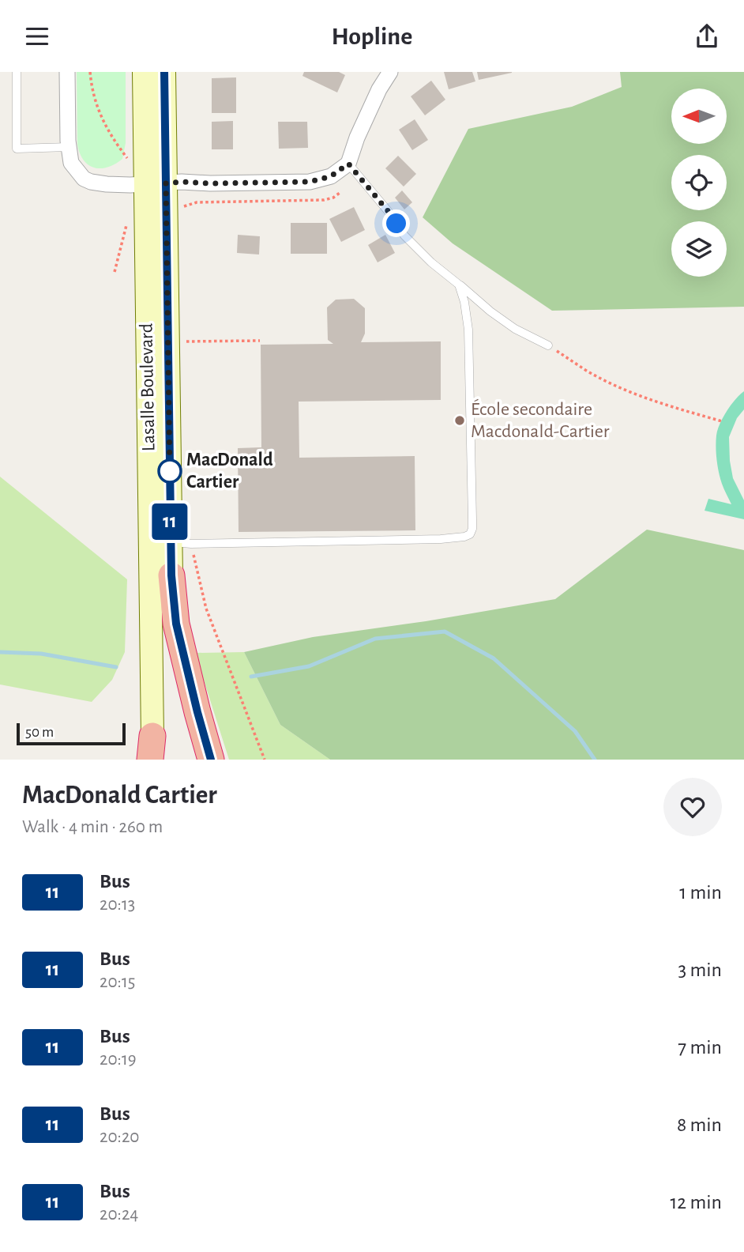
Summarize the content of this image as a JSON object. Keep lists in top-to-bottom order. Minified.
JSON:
{"streets":{"main road":["Lasalle Boulevard"]},"places":["École secondaire Macdonald-Cartier","MacDonald Cartier"],"lines":["bus line 11"],"scale_bar":"50 m","north":"left","page":{"header":"Hopline","on_map":"11","scale":"50 m","heading":["MacDonald Cartier","Walk · 4 min · 260 m"],"list":[{"mark":"11","name":"Bus","note":"20:13","value":"1 min"},{"mark":"11","name":"Bus","note":"20:15","value":"3 min"},{"mark":"11","name":"Bus","note":"20:19","value":"7 min"},{"mark":"11","name":"Bus","note":"20:20","value":"8 min"},{"mark":"11","name":"Bus","note":"20:24","value":"12 min"}]}}
